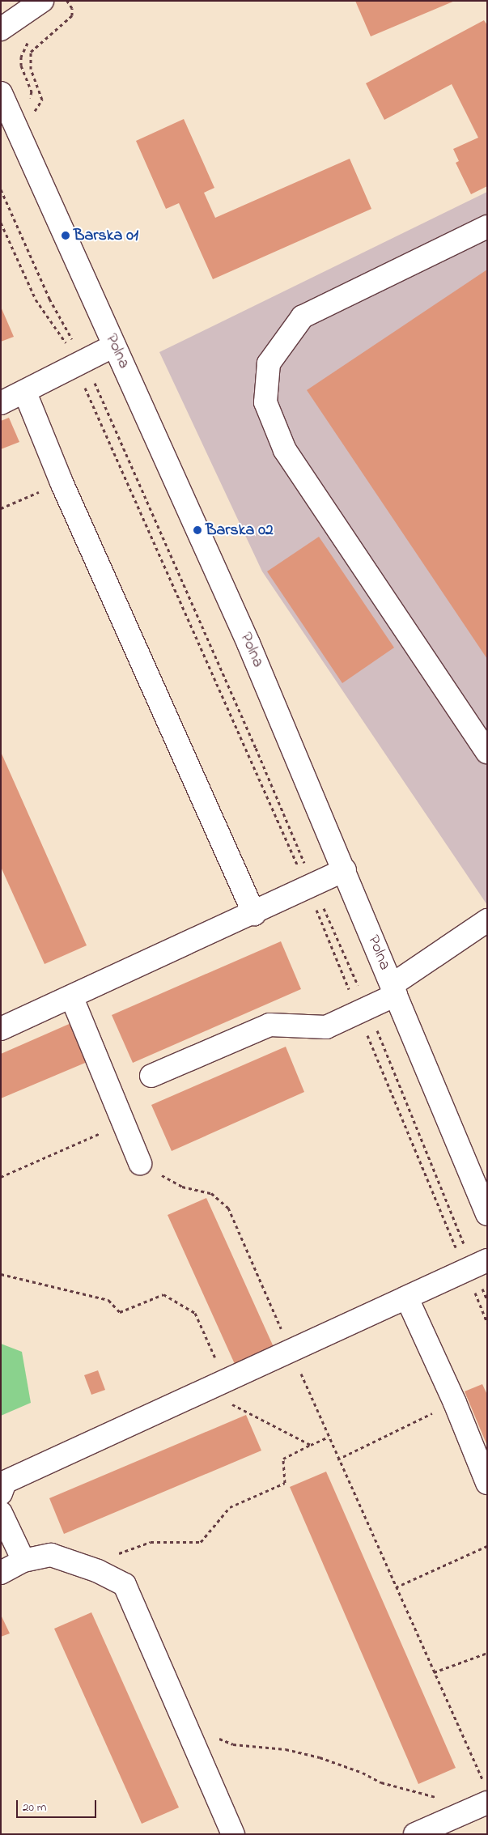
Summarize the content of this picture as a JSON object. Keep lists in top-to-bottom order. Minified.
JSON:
{"streets":{"street":["Polna"]},"places":["Barska 01","Barska 02"],"scale_bar":"20 m"}
